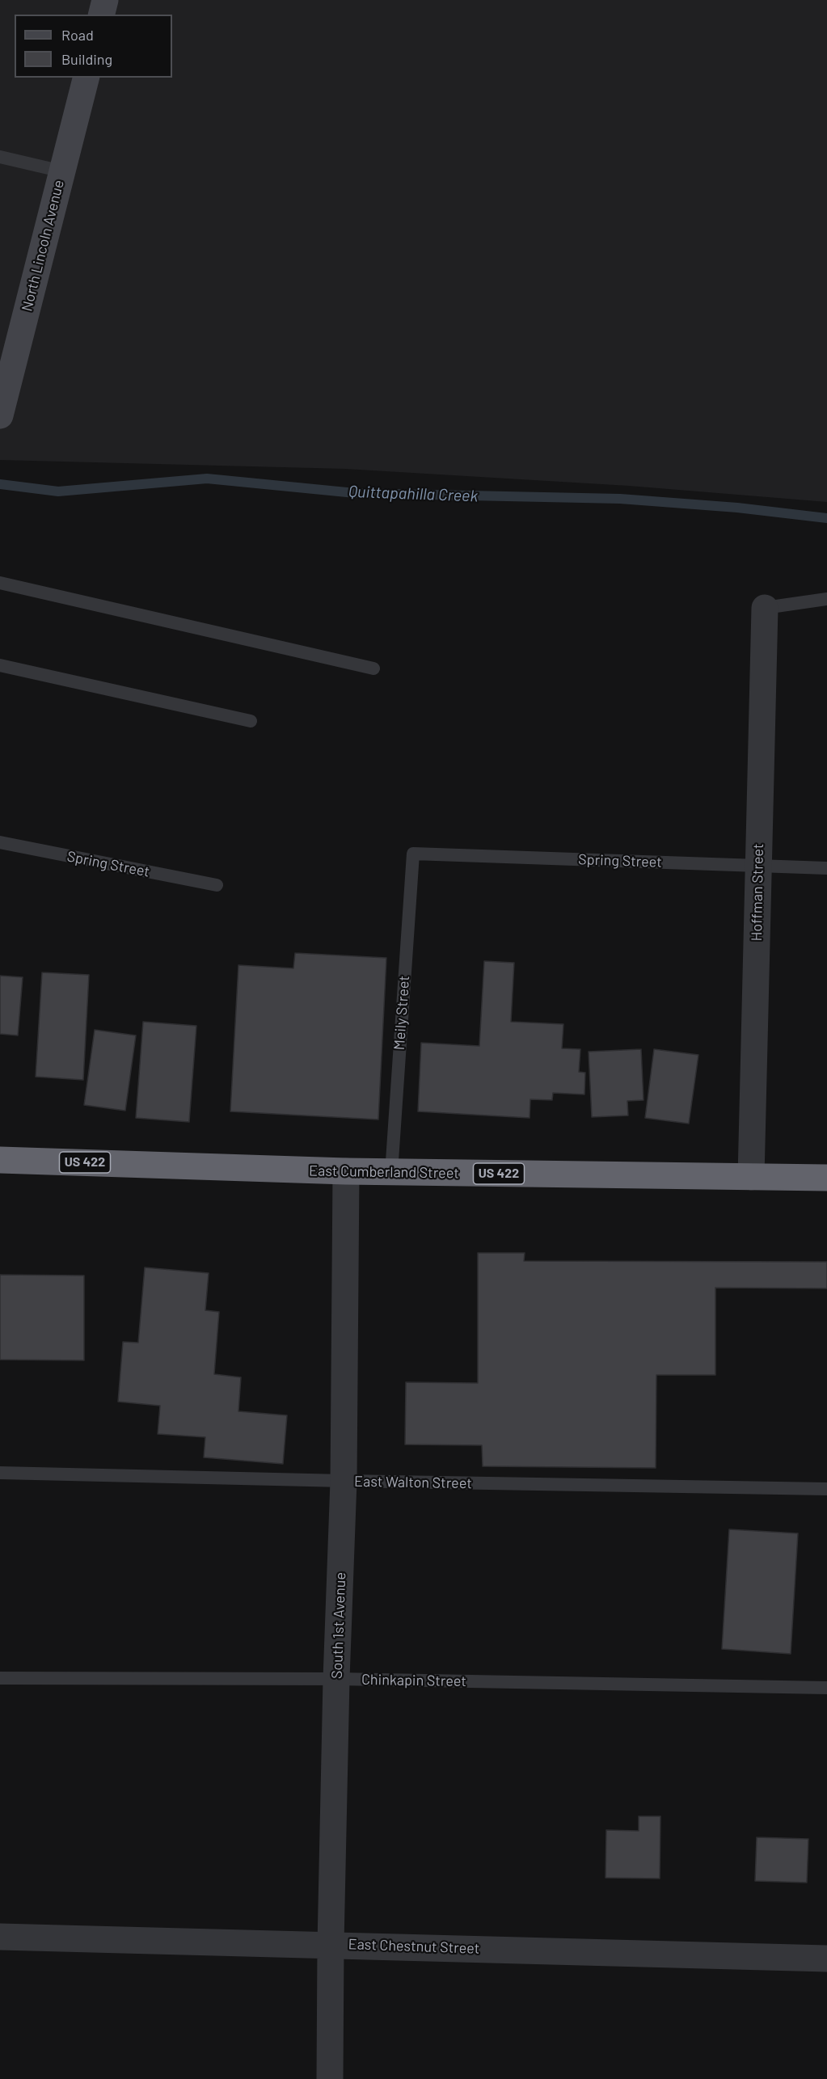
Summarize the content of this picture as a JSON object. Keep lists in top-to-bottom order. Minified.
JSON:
{"streets":{"highway":["US 422","East Cumberland Street"],"main road":["North Lincoln Avenue"],"street":["Hoffman Street","South 1st Avenue","East Chestnut Street"],"lane":["Spring Street","Meily Street","East Walton Street","Chinkapin Street"]},"crossings":[["Spring Street","Hoffman Street"],["Spring Street","Meily Street"],["Hoffman Street","East Cumberland Street"],["Meily Street","East Cumberland Street"],["East Cumberland Street","South 1st Avenue"],["East Walton Street","South 1st Avenue"],["South 1st Avenue","Chinkapin Street"],["South 1st Avenue","East Chestnut Street"]],"water":["Quittapahilla Creek"],"legend":["Road","Building"]}
